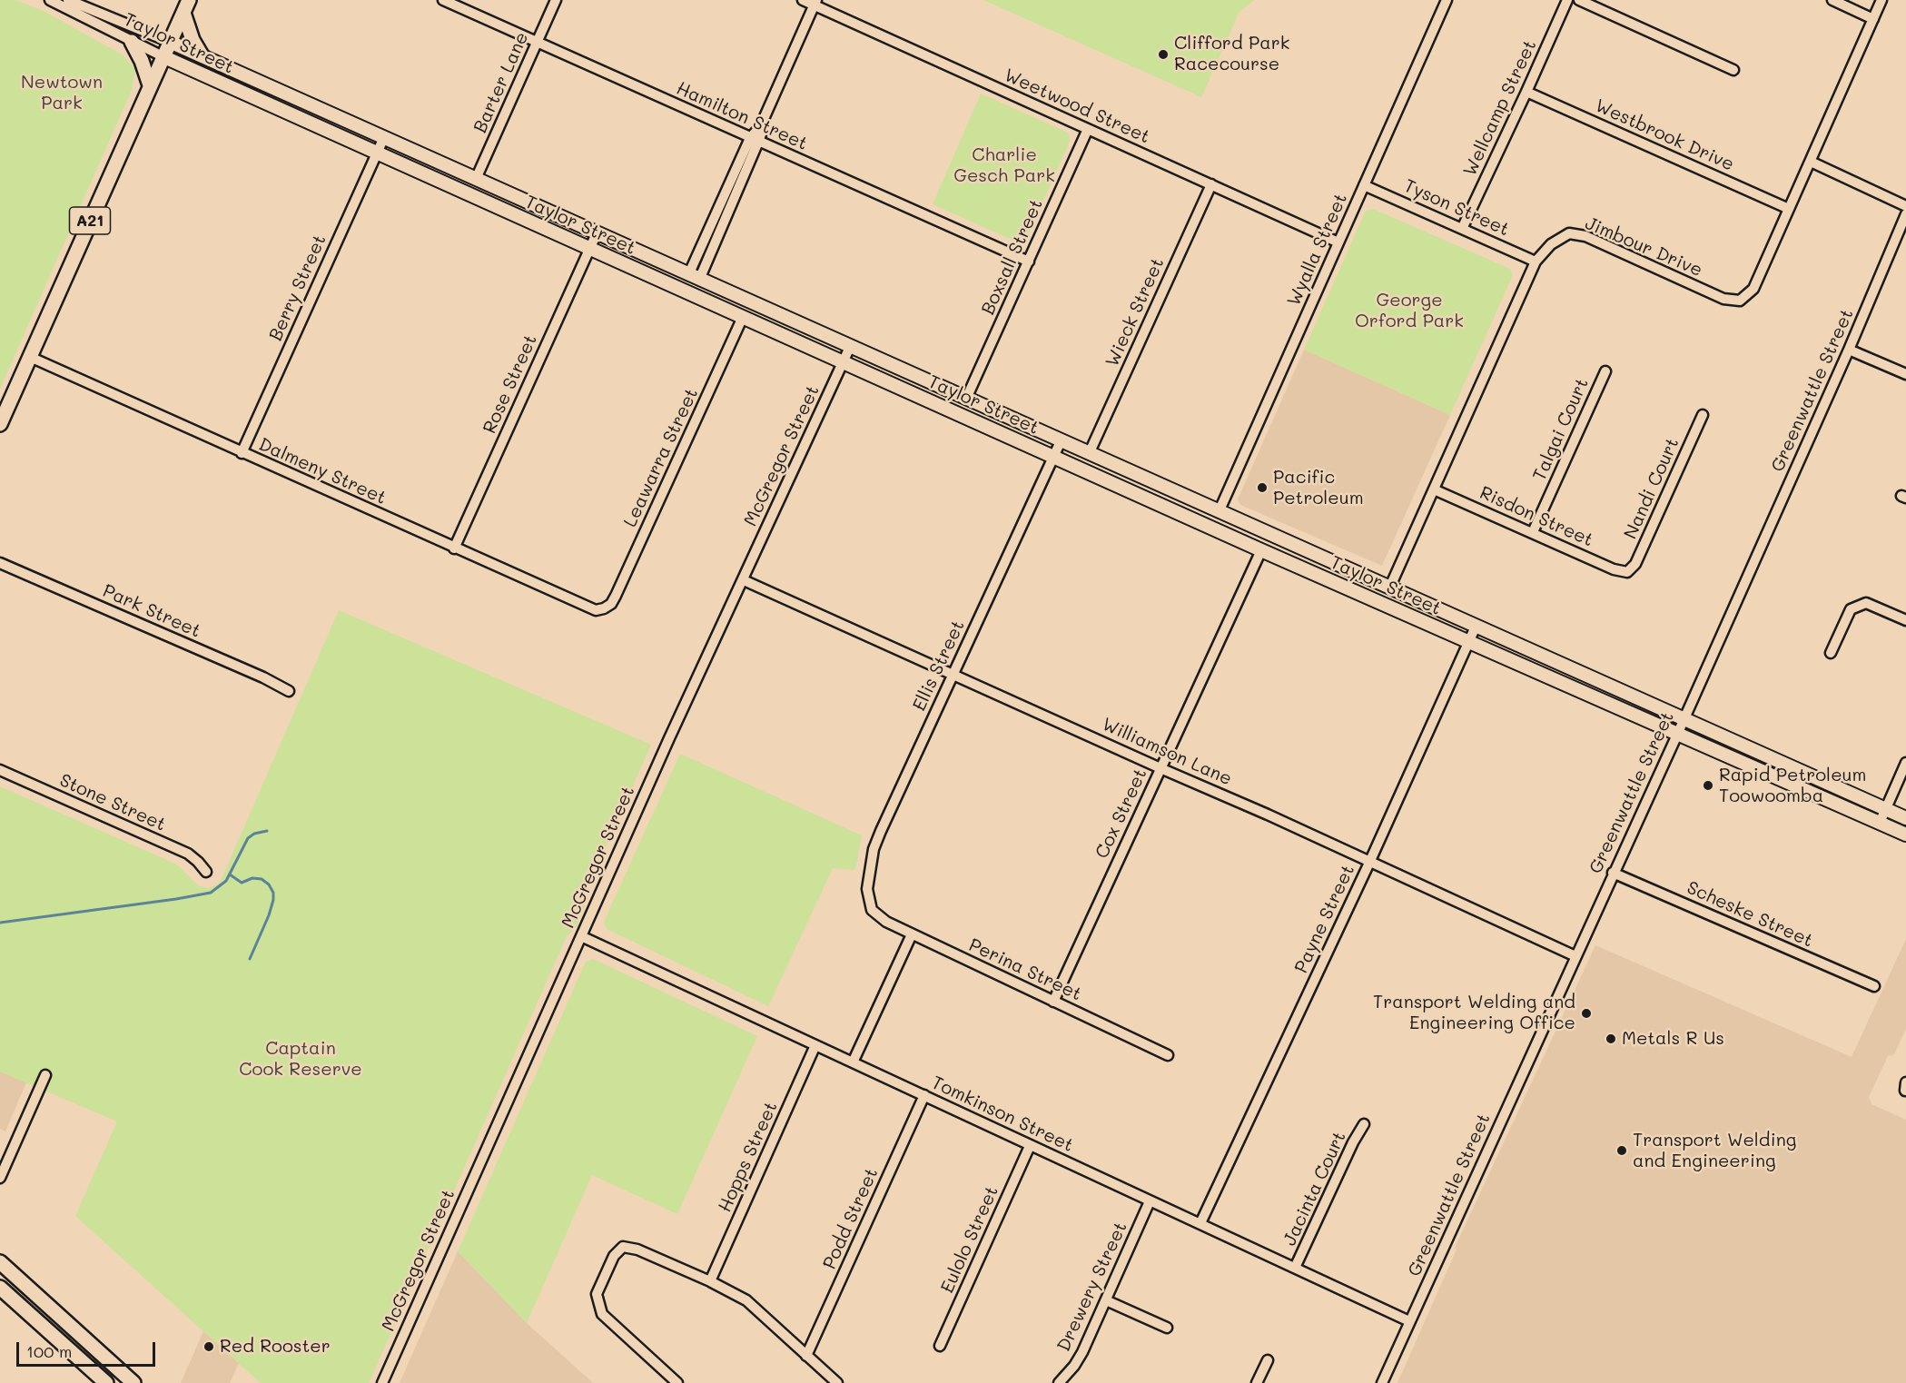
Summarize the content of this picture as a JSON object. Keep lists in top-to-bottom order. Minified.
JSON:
{"streets":{"highway":["A21"],"main road":["Taylor Street"],"street":["Barter Lane","Weetwood Street","Wellcamp Street","Hamilton Street","Westbrook Drive","Tyson Street","Jimbour Drive","Wyalla Street","Boxsall Street","Berry Street","Wieck Street","Rose Street","Greenwattle Street","Talgai Court","McGregor Street","Leawarra Street","Dalmeny Street","Nandi Court","Risdon Street","Park Street","Ellis Street","Williamson Lane","Stone Street","Cox Street","Scheske Street","Payne Street","Perina Street","Tomkinson Street","Hopps Street","Jacinta Court","Podd Street","Eulolo Street","Drewery Street"]},"crossings":[["Taylor Street","Barter Lane"],["Taylor Street","A21"],["Taylor Street","Jimbour Drive"],["Taylor Street","Wyalla Street"],["Taylor Street","Boxsall Street"],["Taylor Street","Berry Street"],["Taylor Street","Wieck Street"],["Taylor Street","Rose Street"],["Taylor Street","Greenwattle Street"],["Taylor Street","McGregor Street"],["Taylor Street","Leawarra Street"],["Taylor Street","Ellis Street"],["Taylor Street","Cox Street"],["Taylor Street","Payne Street"],["Barter Lane","Hamilton Street"],["Weetwood Street","Wyalla Street"],["Weetwood Street","Boxsall Street"],["Weetwood Street","Wieck Street"],["Wellcamp Street","Westbrook Drive"],["Wellcamp Street","Tyson Street"],["Hamilton Street","Boxsall Street"],["Westbrook Drive","Jimbour Drive"],["Tyson Street","Jimbour Drive"],["Tyson Street","Wyalla Street"],["A21","Dalmeny Street"],["Jimbour Drive","Risdon Street"],["Berry Street","Dalmeny Street"],["Rose Street","Dalmeny Street"],["Greenwattle Street","Williamson Lane"],["Greenwattle Street","Scheske Street"],["Greenwattle Street","Tomkinson Street"],["Talgai Court","Risdon Street"],["McGregor Street","Williamson Lane"],["McGregor Street","Tomkinson Street"],["Leawarra Street","Dalmeny Street"],["Nandi Court","Risdon Street"],["Ellis Street","Williamson Lane"],["Ellis Street","Perina Street"],["Williamson Lane","Cox Street"],["Williamson Lane","Payne Street"],["Cox Street","Perina Street"],["Payne Street","Tomkinson Street"],["Tomkinson Street","Hopps Street"],["Tomkinson Street","Jacinta Court"],["Tomkinson Street","Podd Street"],["Tomkinson Street","Eulolo Street"],["Tomkinson Street","Drewery Street"]],"parks":["Newtown Park","Charlie Gesch Park","George Orford Park","Captain Cook Reserve"],"places":["Clifford Park Racecourse","Pacific Petroleum","Rapid Petroleum Toowoomba","Transport Welding and Engineering Office","Metals R Us","Transport Welding and Engineering","Red Rooster"],"scale_bar":"100 m"}
